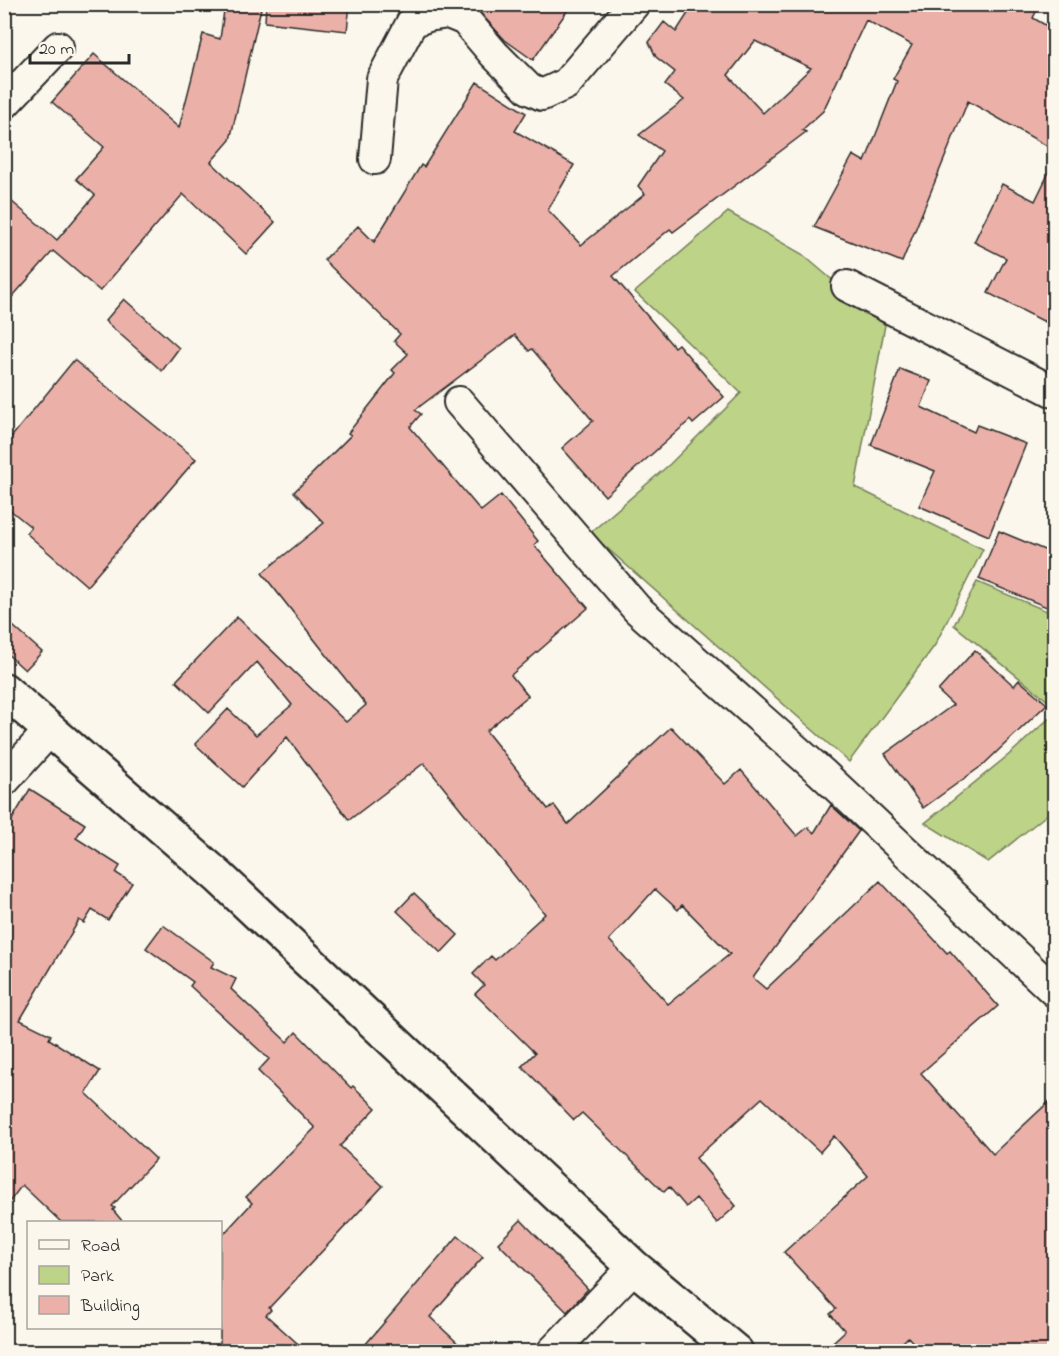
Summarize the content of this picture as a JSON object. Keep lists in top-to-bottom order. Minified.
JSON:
{"legend":["Road","Park","Building"],"scale_bar":"20 m"}
